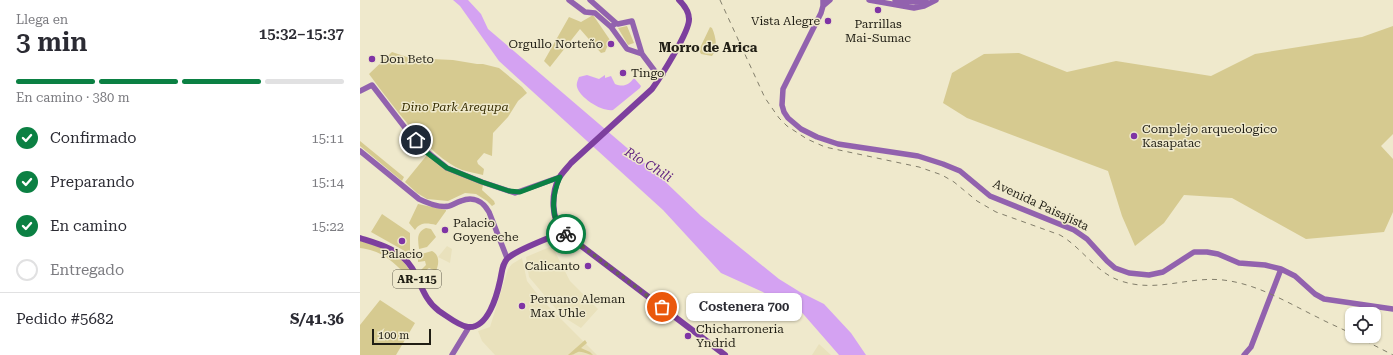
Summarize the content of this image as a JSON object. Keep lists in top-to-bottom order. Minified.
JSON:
{"streets":{"main road":["Avenida Paisajista","AR-115"]},"districts":["Morro de Arica"],"water":["Río Chili"],"parks":["Dino Park Arequpa"],"places":["Parrillas Mai-Sumac","Vista Alegre","Orgullo Norteño","Don Beto","Tingo","Complejo arqueologico Kasapatac","Palacio Goyeneche","Palacio","Calicanto","Peruano Aleman Max Uhle","Costenera 700","Chicharroneria Yndrid"],"scale_bar":"100 m","page":{"heading":["3 min","Llega en","15:32–15:37"],"panel":["Pedido #5682","S/41.36"],"bar":"En camino · 380 m","list":[["Confirmado","15:11"],["Preparando","15:14"],["En camino","15:22"],"Entregado"],"bubble":"Costenera 700","scale":"100 m"}}
